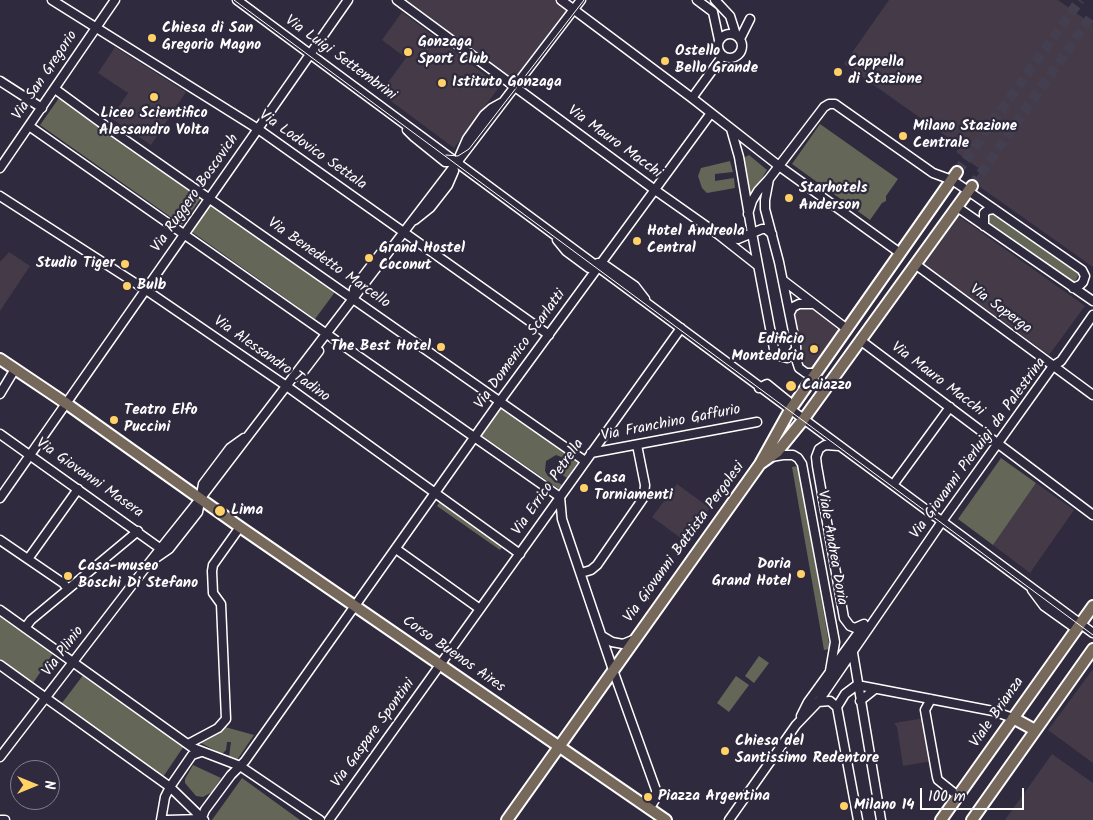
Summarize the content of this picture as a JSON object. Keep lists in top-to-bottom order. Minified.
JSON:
{"streets":{"main road":["Via Giovanni Battista Pergolesi","Corso Buenos Aires","Viale Brianza"],"street":["Via Luigi Settembrini","Via San Gregorio","Via Mauro Macchi","Via Lodovico Settala","Via Ruggero Boscovich","Via Benedetto Marcello","Via Soperga","Via Domenico Scarlatti","Via Alessandro Tadino","Via Franchino Gaffurio","Via Giovanni Pierluigi da Palestrina","Via Giovanni Masera","Via Errico Petrella","Viale Andrea Doria","Via Plinio","Via Gaspare Spontini"]},"crossings":[["Via Luigi Settembrini","Via Ruggero Boscovich"],["Via Luigi Settembrini","Via Domenico Scarlatti"],["Via Luigi Settembrini","Via Errico Petrella"],["Via San Gregorio","Via Lodovico Settala"],["Via San Gregorio","Via Benedetto Marcello"],["Via Mauro Macchi","Via Domenico Scarlatti"],["Via Mauro Macchi","Via Giovanni Pierluigi da Palestrina"],["Via Lodovico Settala","Via Ruggero Boscovich"],["Via Lodovico Settala","Via Domenico Scarlatti"],["Via Ruggero Boscovich","Via Benedetto Marcello"],["Via Ruggero Boscovich","Via Alessandro Tadino"],["Via Ruggero Boscovich","Via Giovanni Masera"],["Via Benedetto Marcello","Via Domenico Scarlatti"],["Via Benedetto Marcello","Via Errico Petrella"],["Via Soperga","Via Giovanni Pierluigi da Palestrina"],["Via Domenico Scarlatti","Via Alessandro Tadino"],["Via Domenico Scarlatti","Corso Buenos Aires"],["Via Alessandro Tadino","Via Errico Petrella"],["Via Franchino Gaffurio","Via Errico Petrella"],["Via Giovanni Pierluigi da Palestrina","Viale Andrea Doria"],["Via Giovanni Masera","Via Plinio"],["Via Errico Petrella","Corso Buenos Aires"],["Via Errico Petrella","Via Gaspare Spontini"],["Via Giovanni Battista Pergolesi","Viale Andrea Doria"],["Via Giovanni Battista Pergolesi","Corso Buenos Aires"],["Via Plinio","Corso Buenos Aires"],["Corso Buenos Aires","Via Gaspare Spontini"]],"places":["Chiesa di San Gregorio Magno","Gonzaga Sport Club","Ostello Bello Grande","Cappella di Stazione","Istituto Gonzaga","Liceo Scientifico Alessandro Volta","Milano Stazione Centrale","Starhotels Anderson","Hotel Andreola Central","Grand Hostel Coconut","Studio Tiger","Bulb","The Best Hotel","Edificio Montedoria","Caiazzo","Teatro Elfo Puccini","Casa Torniamenti","Lima","Doria Grand Hotel","Casa-museo Boschi Di Stefano","Chiesa del Santissimo Redentore","Piazza Argentina","Milano 14"],"scale_bar":"100 m","north":"right"}
